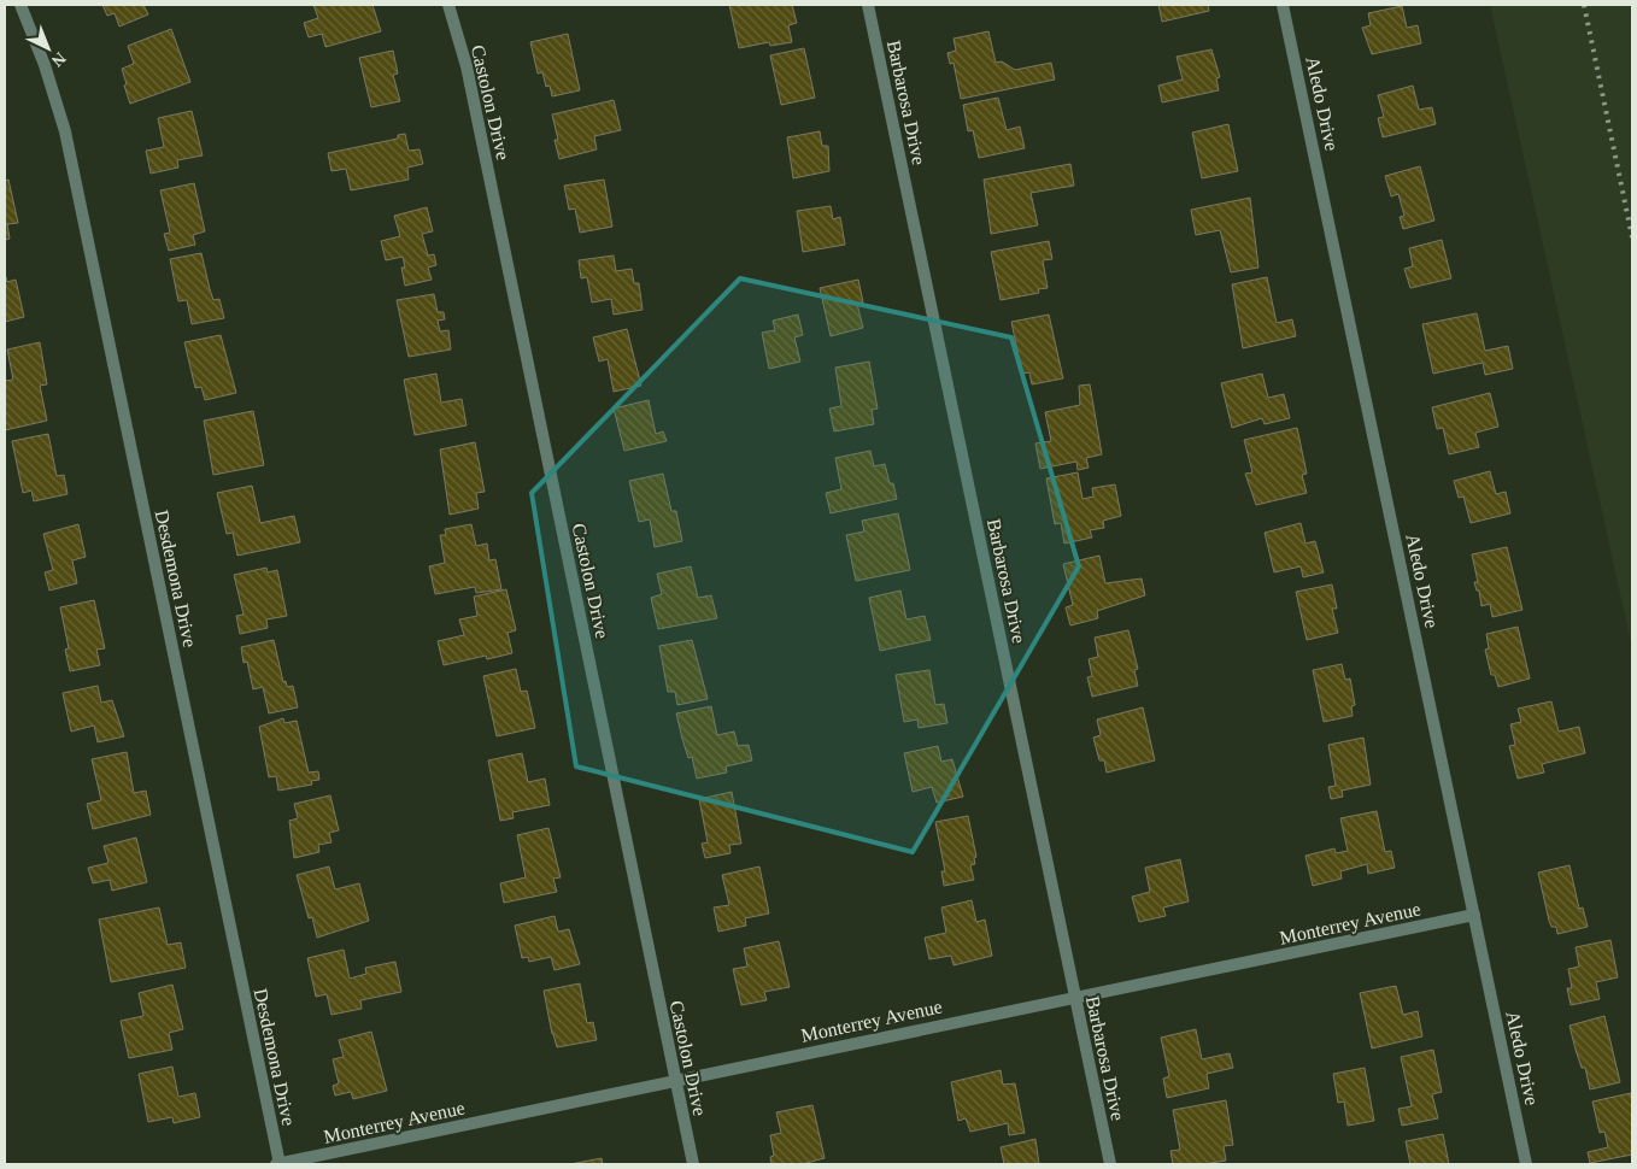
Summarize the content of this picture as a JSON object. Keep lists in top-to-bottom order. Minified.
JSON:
{"streets":{"street":["Castolon Drive","Barbarosa Drive","Aledo Drive","Desdemona Drive","Monterrey Avenue"]},"crossings":[["Castolon Drive","Monterrey Avenue"],["Barbarosa Drive","Monterrey Avenue"],["Aledo Drive","Monterrey Avenue"],["Desdemona Drive","Monterrey Avenue"]],"north":"bottom right"}
